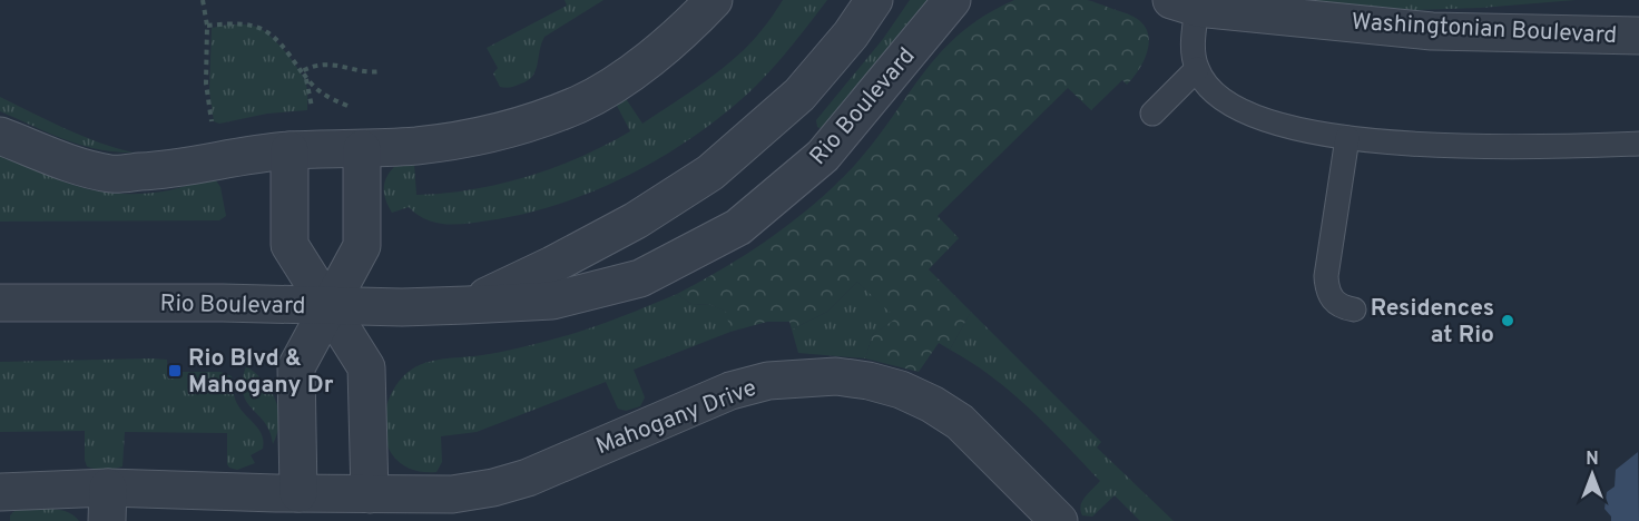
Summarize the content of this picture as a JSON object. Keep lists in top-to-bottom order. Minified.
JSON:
{"streets":{"street":["Washingtonian Boulevard","Rio Boulevard","Mahogany Drive"]},"places":{"other":["Residences at Rio"],"transit":["Rio Blvd & Mahogany Dr"]},"north":"top"}
